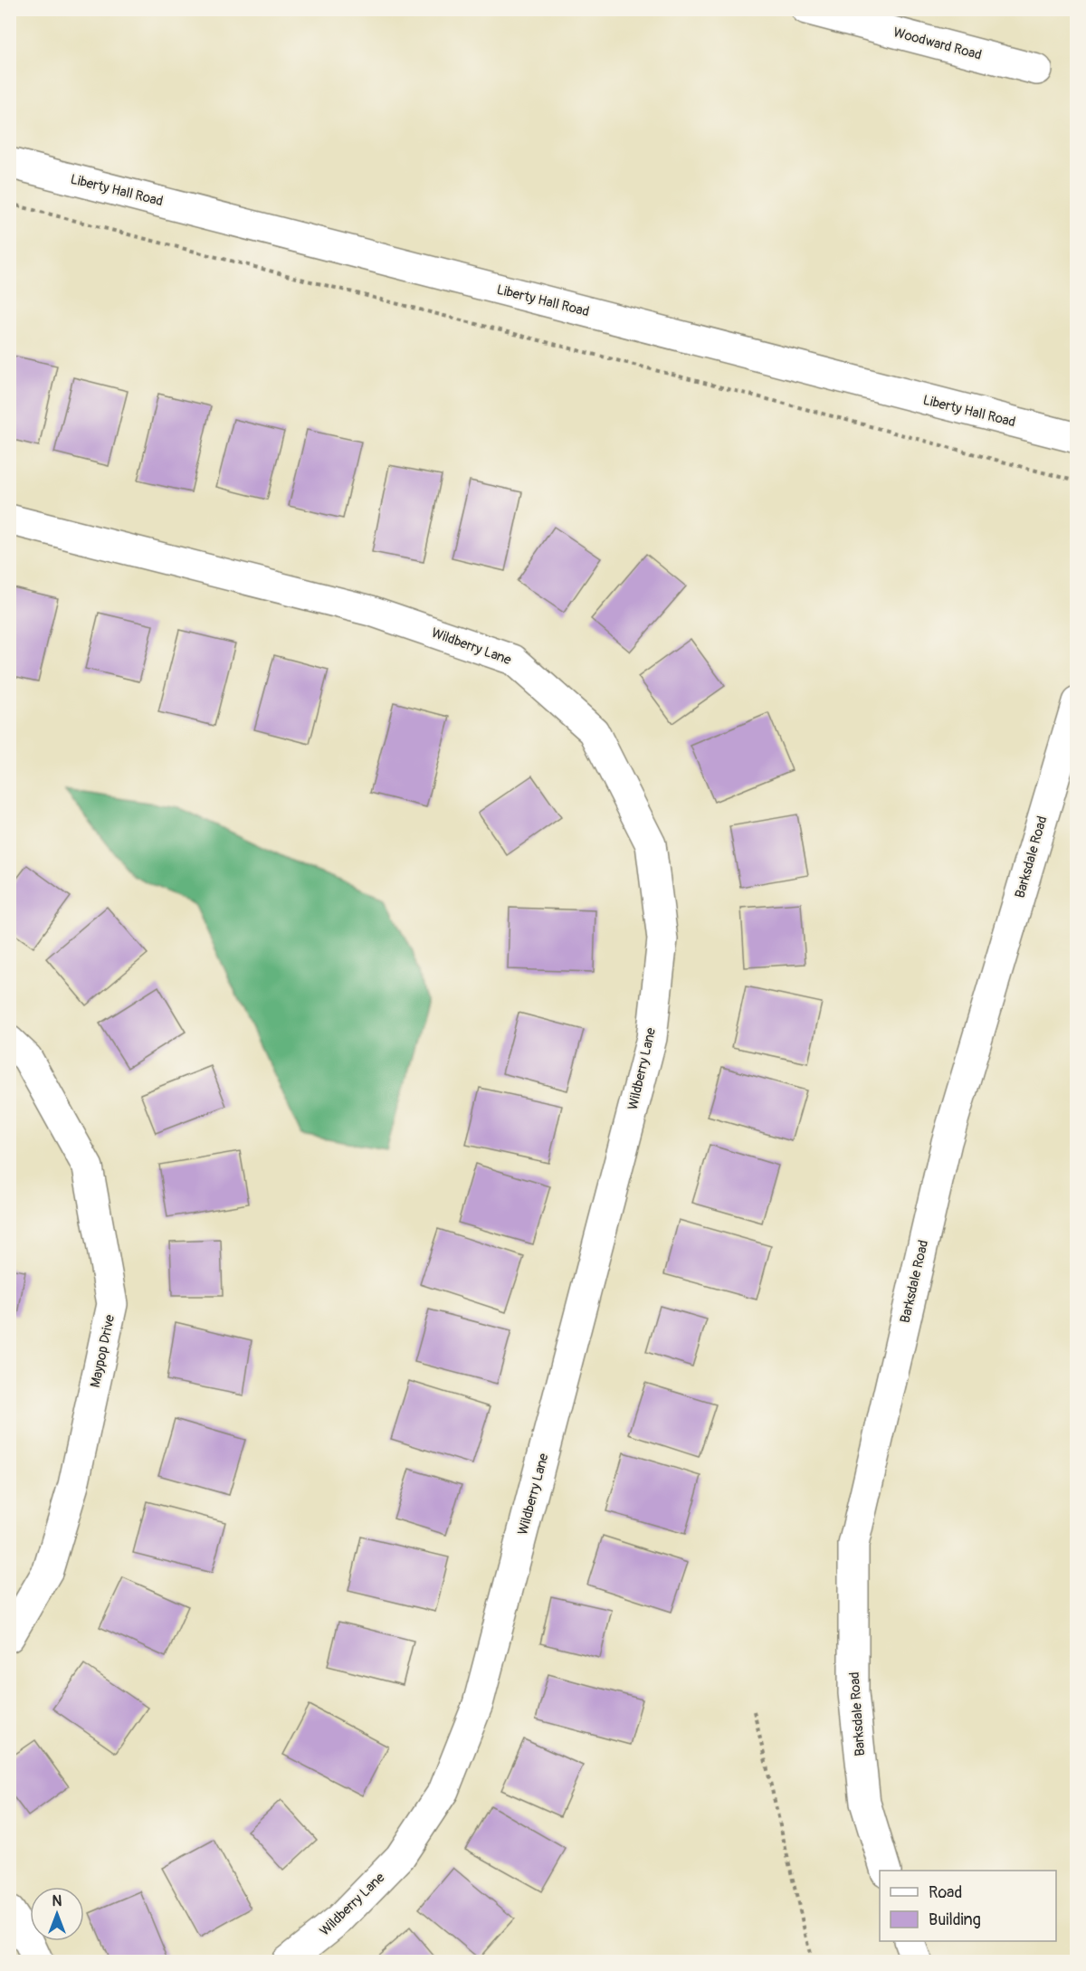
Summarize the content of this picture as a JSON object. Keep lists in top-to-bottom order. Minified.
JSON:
{"streets":{"street":["Woodward Road","Liberty Hall Road","Wildberry Lane","Barksdale Road","Maypop Drive"]},"legend":["Road","Building"],"north":"top"}
